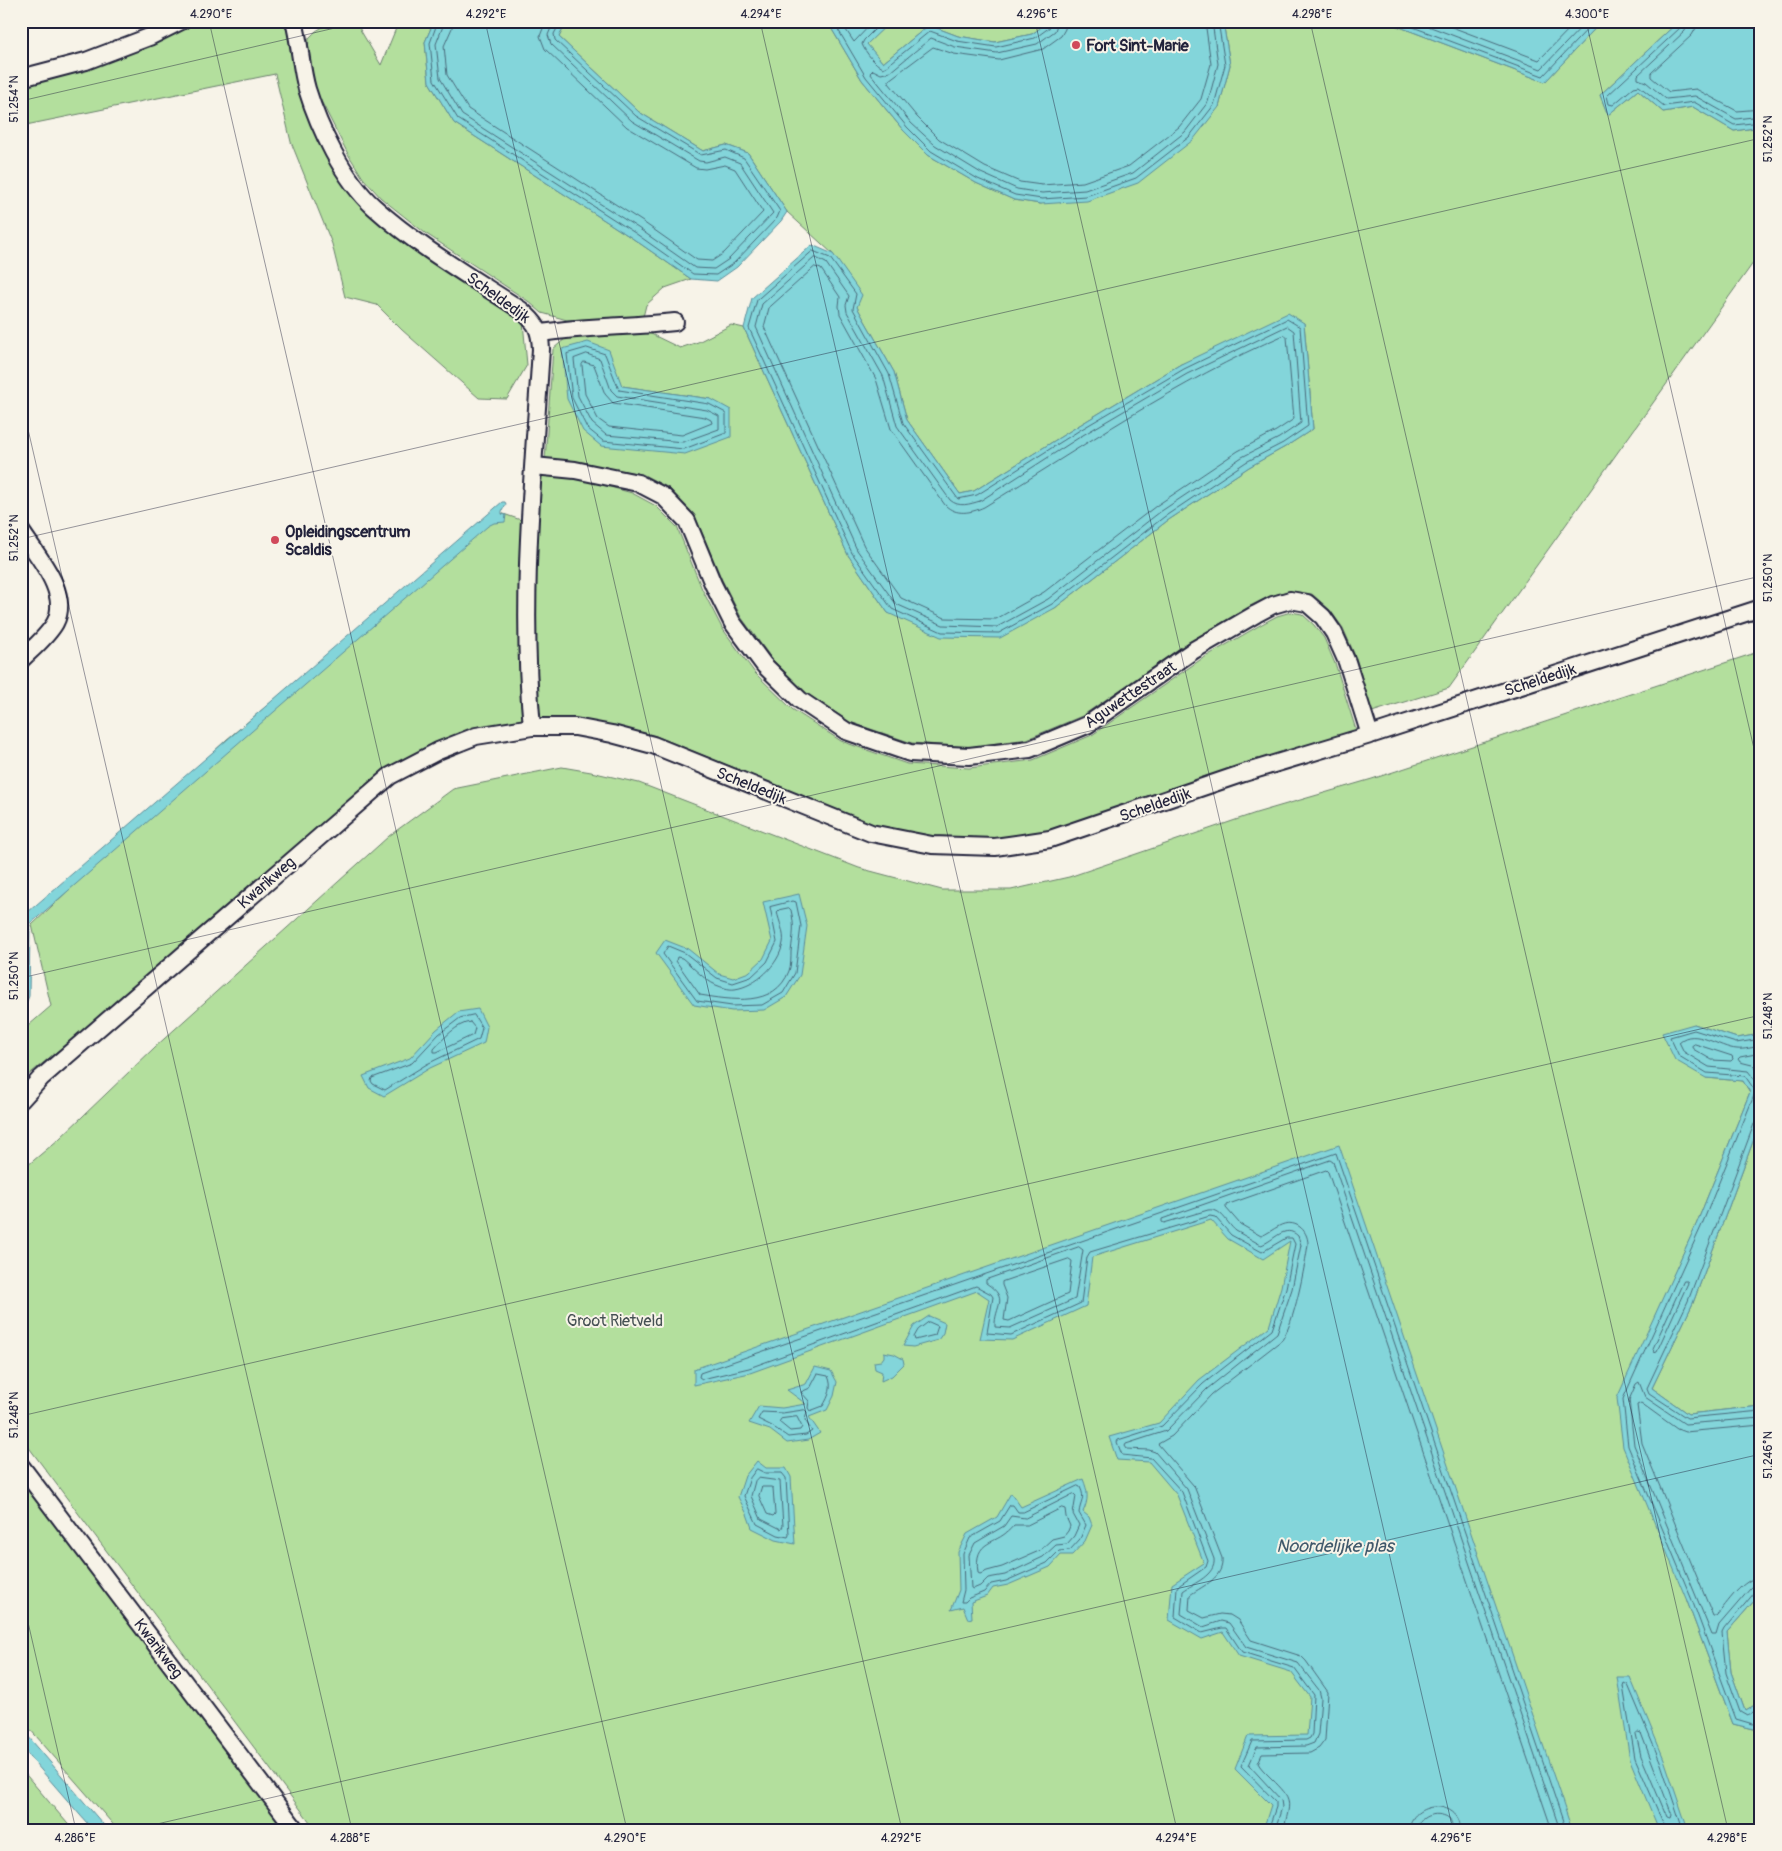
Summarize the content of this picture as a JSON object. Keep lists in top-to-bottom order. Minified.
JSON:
{"streets":{"street":["Scheldedijk","Aguwettestraat","Kwarikweg"]},"crossings":[["Scheldedijk","Aguwettestraat"],["Scheldedijk","Kwarikweg"]],"water":["Noordelijke plas"],"parks":["Groot Rietveld"],"places":["Fort Sint-Marie","Opleidingscentrum Scaldis"],"coordinates":["4.290°E","4.292°E","4.294°E","4.296°E","4.298°E","4.300°E","51.254°N","51.252°N","51.250°N","51.248°N","51.246°N","4.286°E","4.288°E"]}
